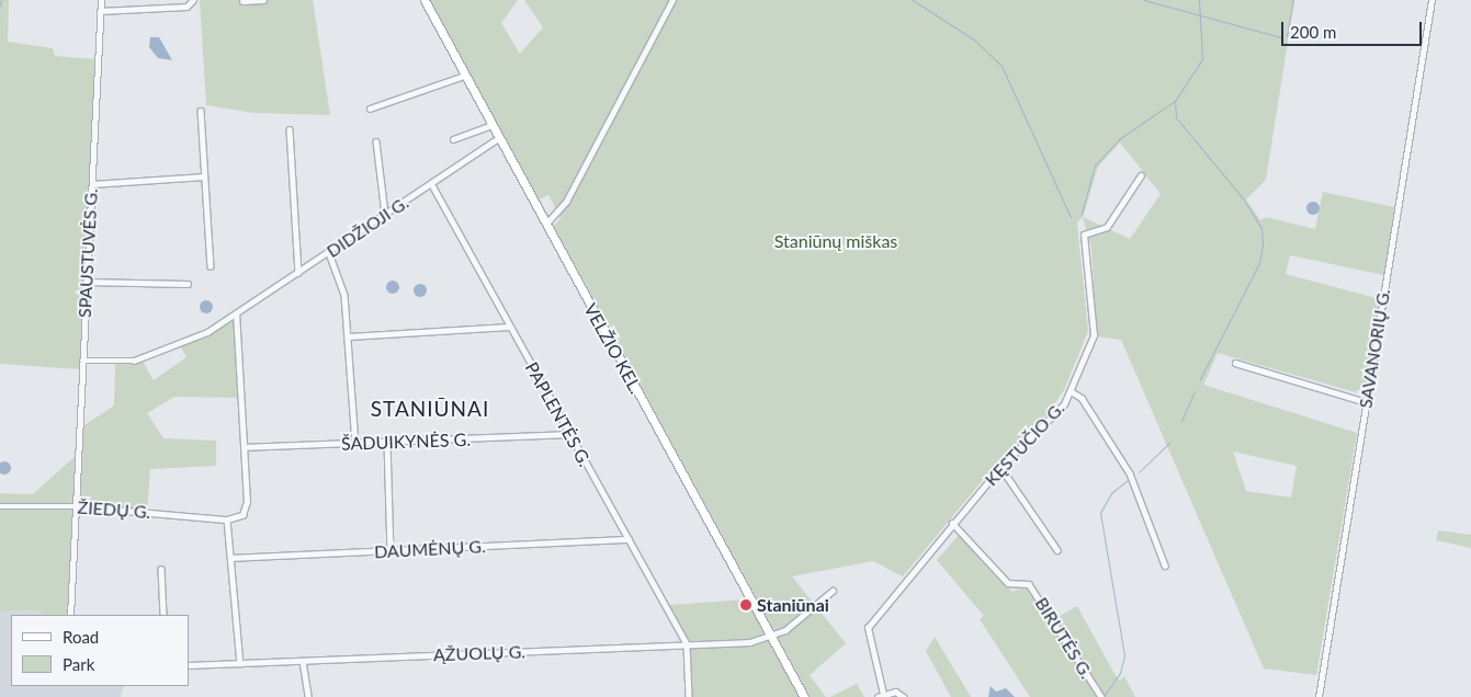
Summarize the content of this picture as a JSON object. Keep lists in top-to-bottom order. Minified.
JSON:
{"streets":{"main road":["VELŽIO KEL."],"street":["DIDŽIOJI G.","SPAUSTUVĖS G.","SAVANORIŲ G.","PAPLENTĖS G.","ŠADUIKYNĖS G.","KĘSTUČIO G.","ŽIEDŲ G.","DAUMĖNŲ G.","BIRUTĖS G.","ĄŽUOLŲ G."]},"crossings":[["DIDŽIOJI G.","SPAUSTUVĖS G."],["DIDŽIOJI G.","VELŽIO KEL."],["DIDŽIOJI G.","PAPLENTĖS G."],["SPAUSTUVĖS G.","ŽIEDŲ G."],["VELŽIO KEL.","ĄŽUOLŲ G."],["PAPLENTĖS G.","ŠADUIKYNĖS G."],["PAPLENTĖS G.","DAUMĖNŲ G."],["PAPLENTĖS G.","ĄŽUOLŲ G."],["KĘSTUČIO G.","BIRUTĖS G."]],"districts":["STANIŪNAI"],"parks":["Staniūnų miškas"],"places":["Staniūnai"],"legend":["Road","Park"],"scale_bar":"200 m"}
